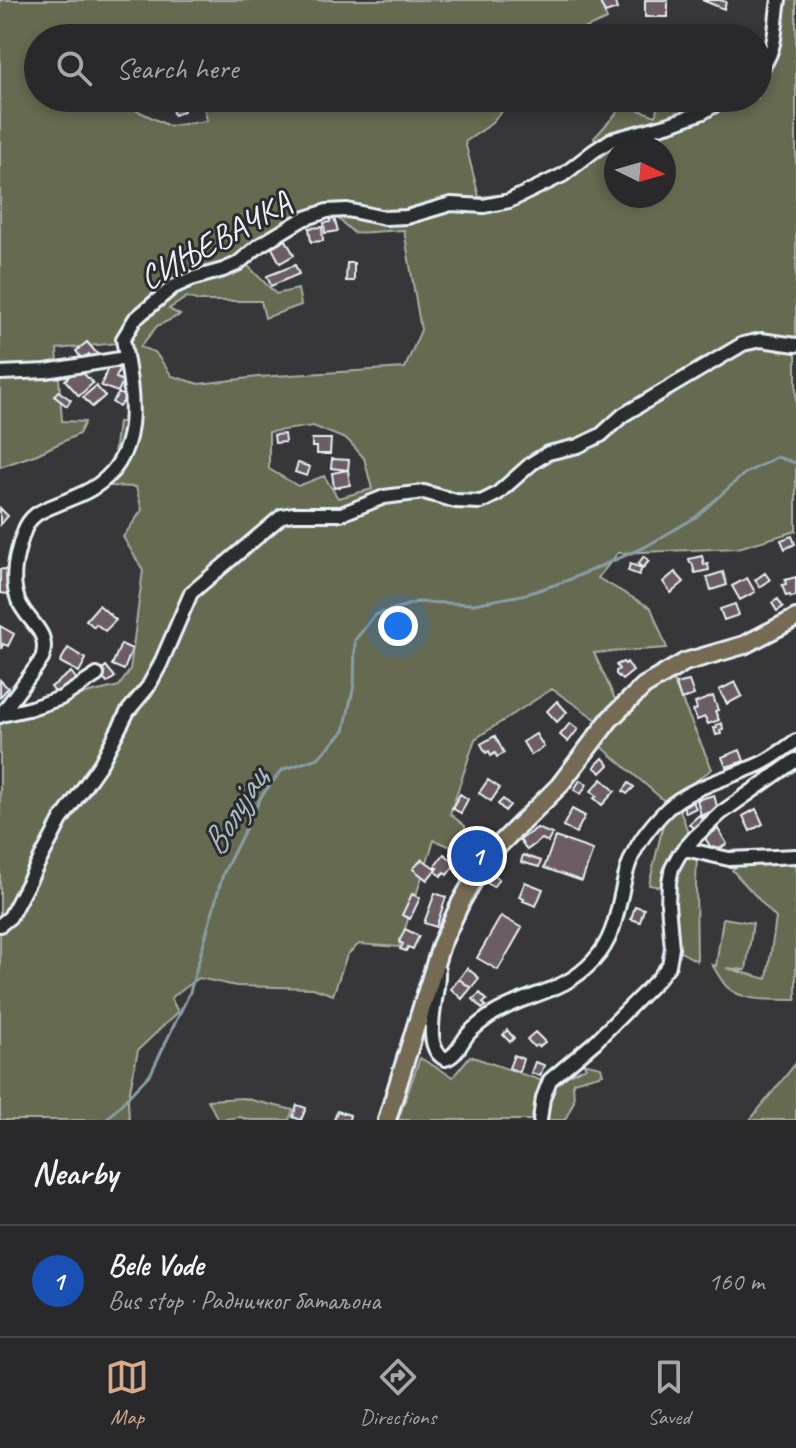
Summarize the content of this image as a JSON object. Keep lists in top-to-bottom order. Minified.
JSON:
{"streets":{"street":["СИЊЕВАЧКА"]},"water":["Волујац"],"north":"right","page":{"search":"Search here","pins":"1","heading":"Nearby","list":[{"mark":"1","name":"Bele Vode","note":"Bus stop · Радничког батаљона","value":"160 m"}],"nav":["Map","Directions","Saved"]}}
